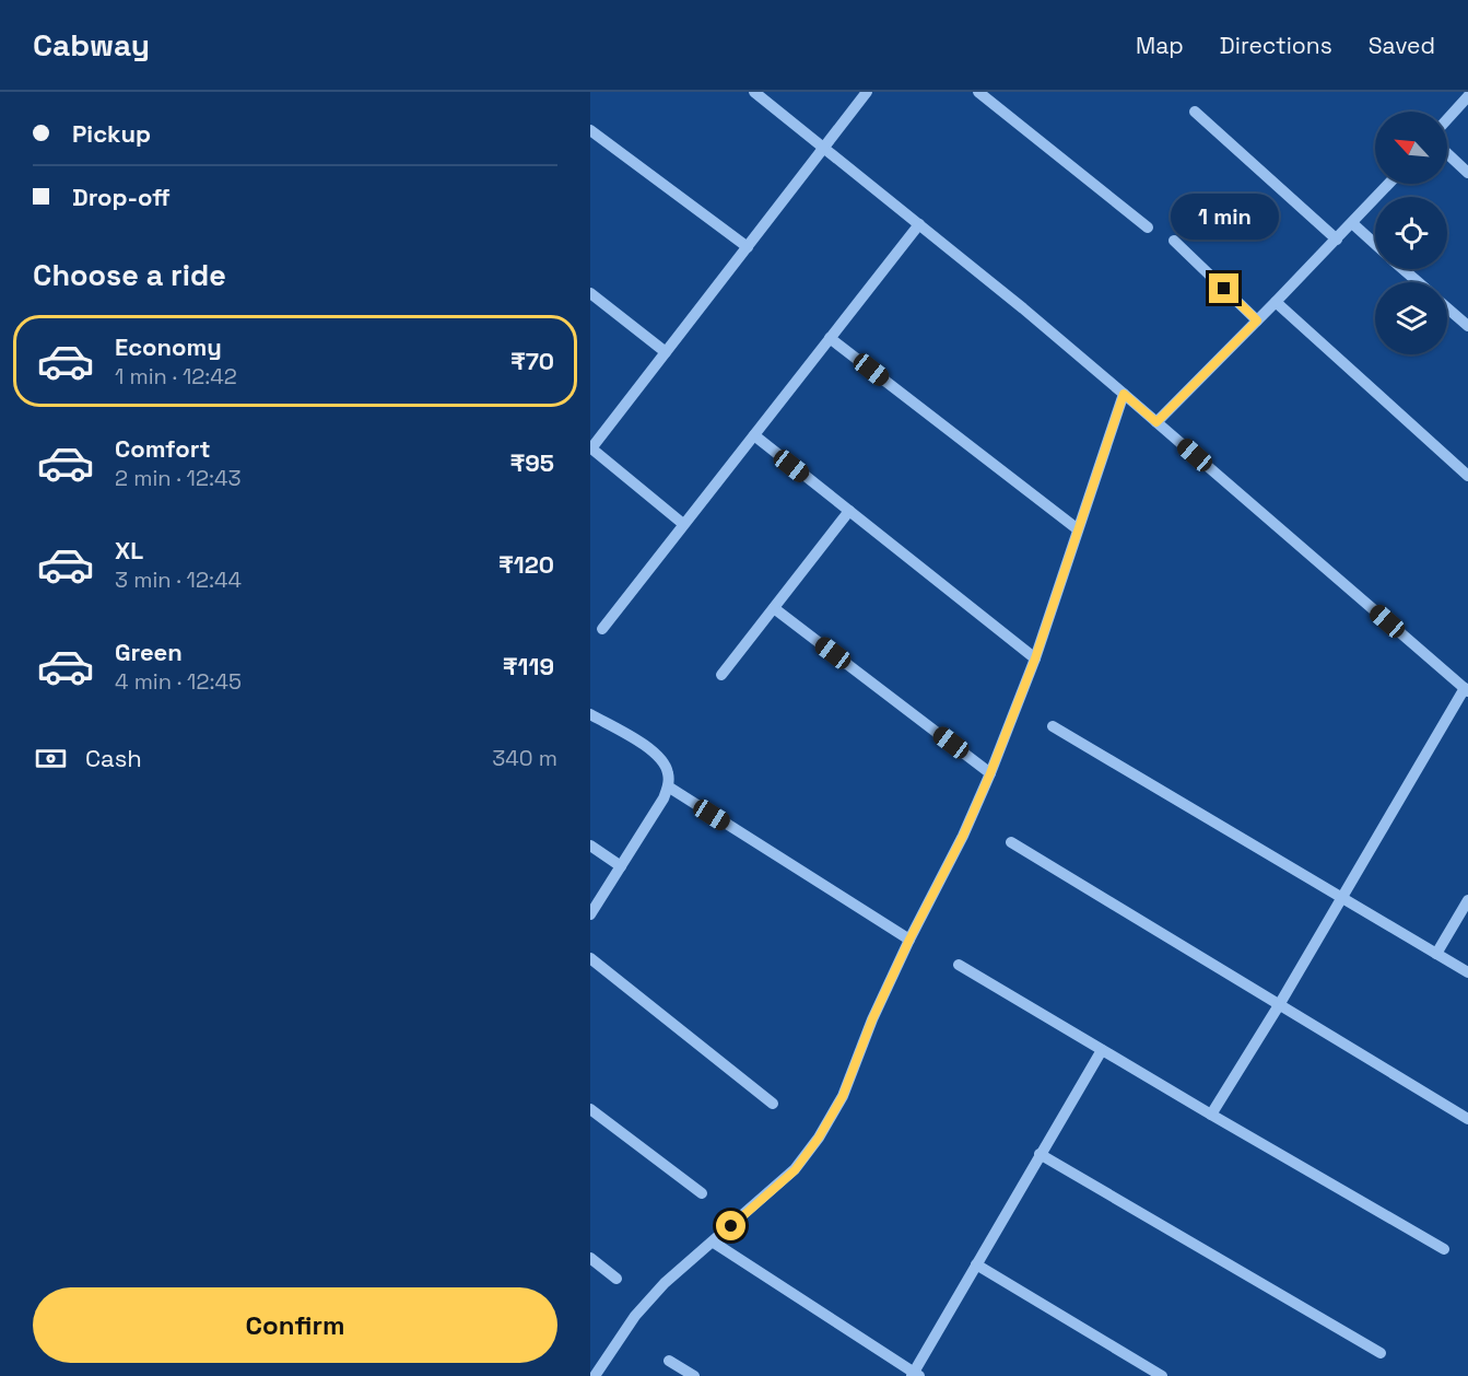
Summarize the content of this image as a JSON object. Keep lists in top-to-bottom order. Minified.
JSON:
{"north":"top left","page":{"header":"Cabway","nav":["Map","Directions","Saved"],"banner":["Pickup","Drop-off"],"bubble":"1 min","heading":"Choose a ride","list":[{"name":"Economy","note":"1 min · 12:42","value":"₹70"},{"name":"Comfort","note":"2 min · 12:43","value":"₹95"},{"name":"XL","note":"3 min · 12:44","value":"₹120"},{"name":"Green","note":"4 min · 12:45","value":"₹119"}],"pay":["Cash","340 m"],"buttons":"Confirm"}}
